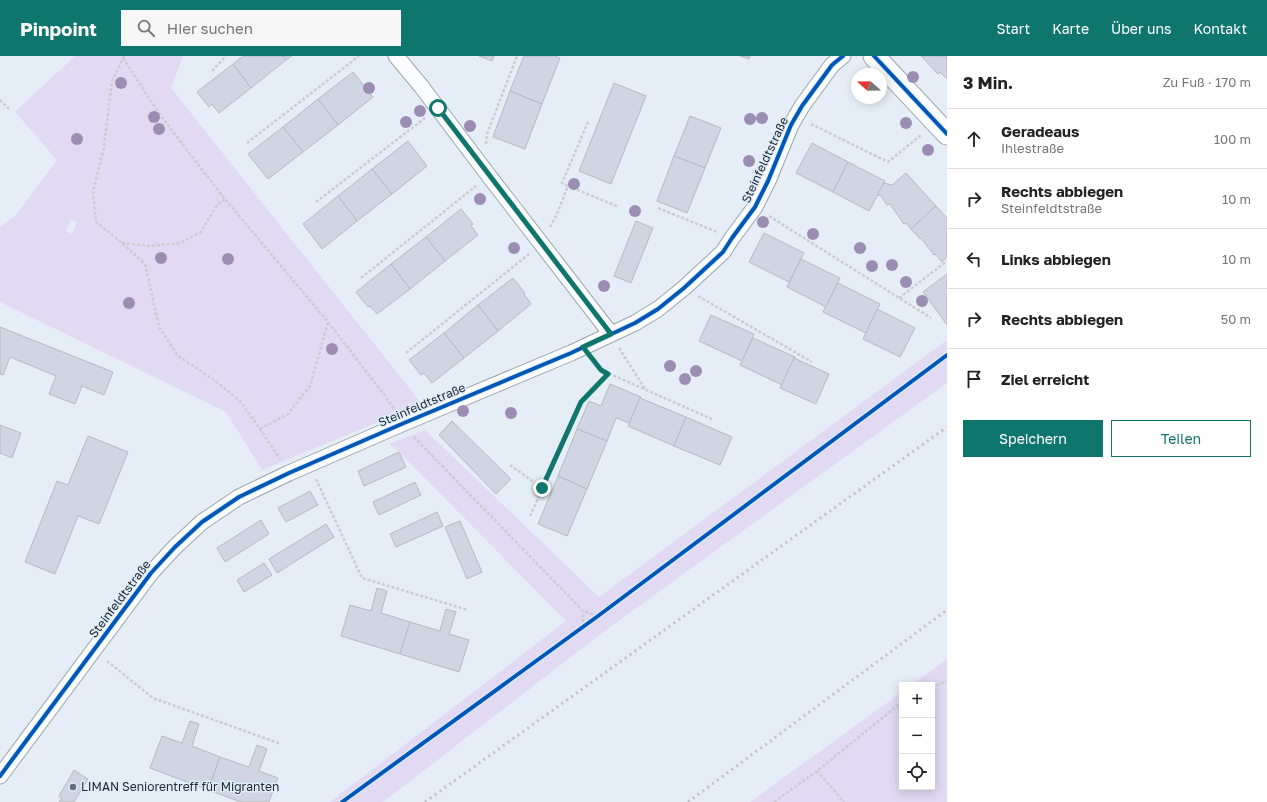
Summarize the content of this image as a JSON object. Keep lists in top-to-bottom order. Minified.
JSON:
{"streets":{"street":["Steinfeldtstraße"]},"places":["LIMAN Seniorentreff für Migranten"],"north":"left","page":{"header":"Pinpoint","search":"Hier suchen","nav":["Start","Karte","Über uns","Kontakt"],"heading":["3 Min.","Zu Fuß · 170 m"],"list":[["Geradeaus","Ihlestraße","100 m"],["Rechts abbiegen","Steinfeldtstraße","10 m"],["Links abbiegen","10 m"],["Rechts abbiegen","50 m"],"Ziel erreicht"],"buttons":["Speichern","Teilen"],"map_buttons":["+","−"]}}
